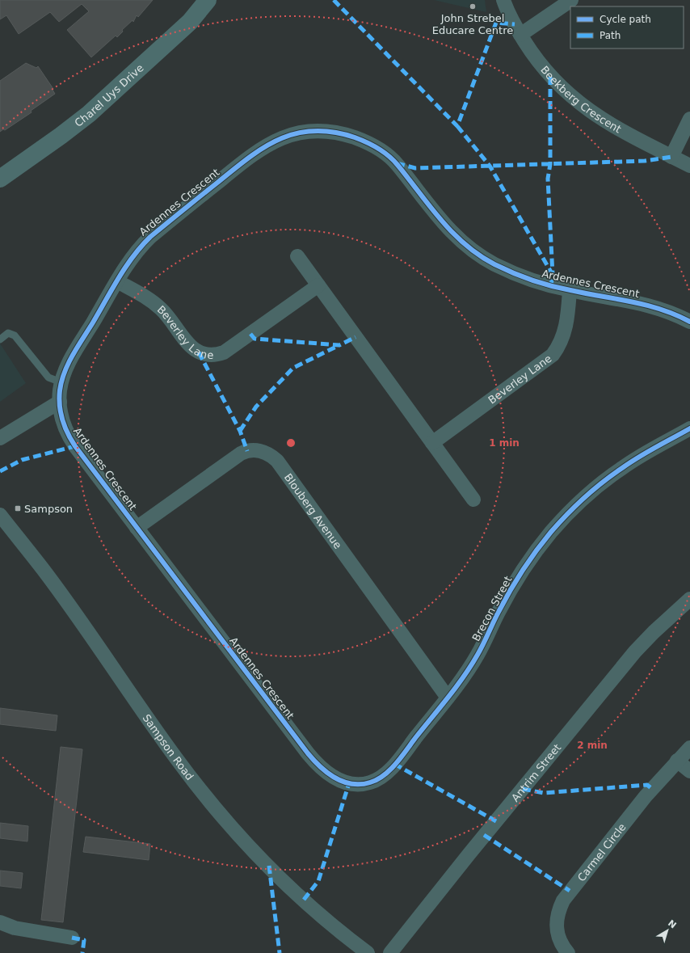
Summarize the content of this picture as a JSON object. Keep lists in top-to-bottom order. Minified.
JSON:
{"streets":{"main road":["Charel Uys Drive"],"street":["Beekberg Crescent","Ardennes Crescent","Beverley Lane","Blouberg Avenue","Brecon Street","Sampson Road","Antrim Street","Carmel Circle"]},"crossings":[["Ardennes Crescent","Beverley Lane"],["Ardennes Crescent","Blouberg Avenue"],["Ardennes Crescent","Brecon Street"],["Blouberg Avenue","Brecon Street"]],"places":{"other":["John Strebel Educare Centre"],"transit":["Sampson"]},"legend":["Cycle path","Path"],"north":"top right","rings":["1 min","2 min"]}
